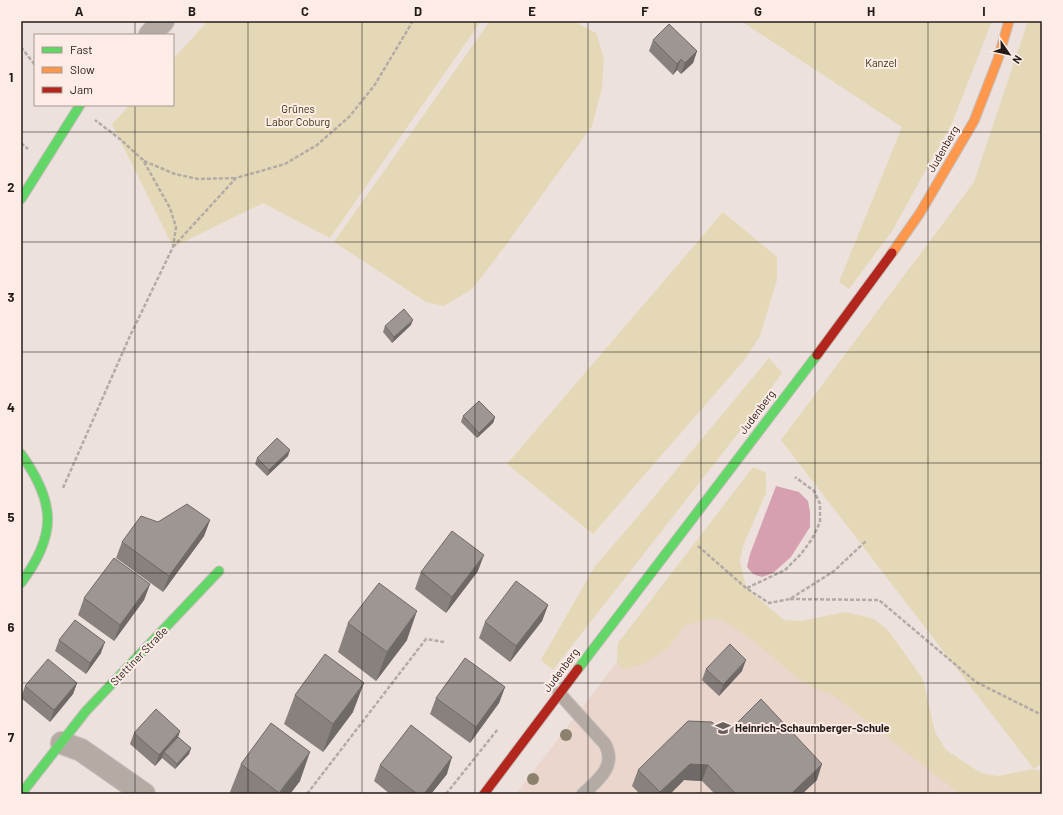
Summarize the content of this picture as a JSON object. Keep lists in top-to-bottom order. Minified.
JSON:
{"streets":{"street":["Judenberg","Stettiner Straße"]},"parks":["Kanzel","Grünes Labor Coburg"],"places":{"school or university":["Heinrich-Schaumberger-Schule"]},"legend":["Fast","Slow","Jam"],"north":"bottom right","grid":{"columns":["A","B","C","D","E","F","G","H","I"],"rows":["1","2","3","4","5","6","7"]}}
